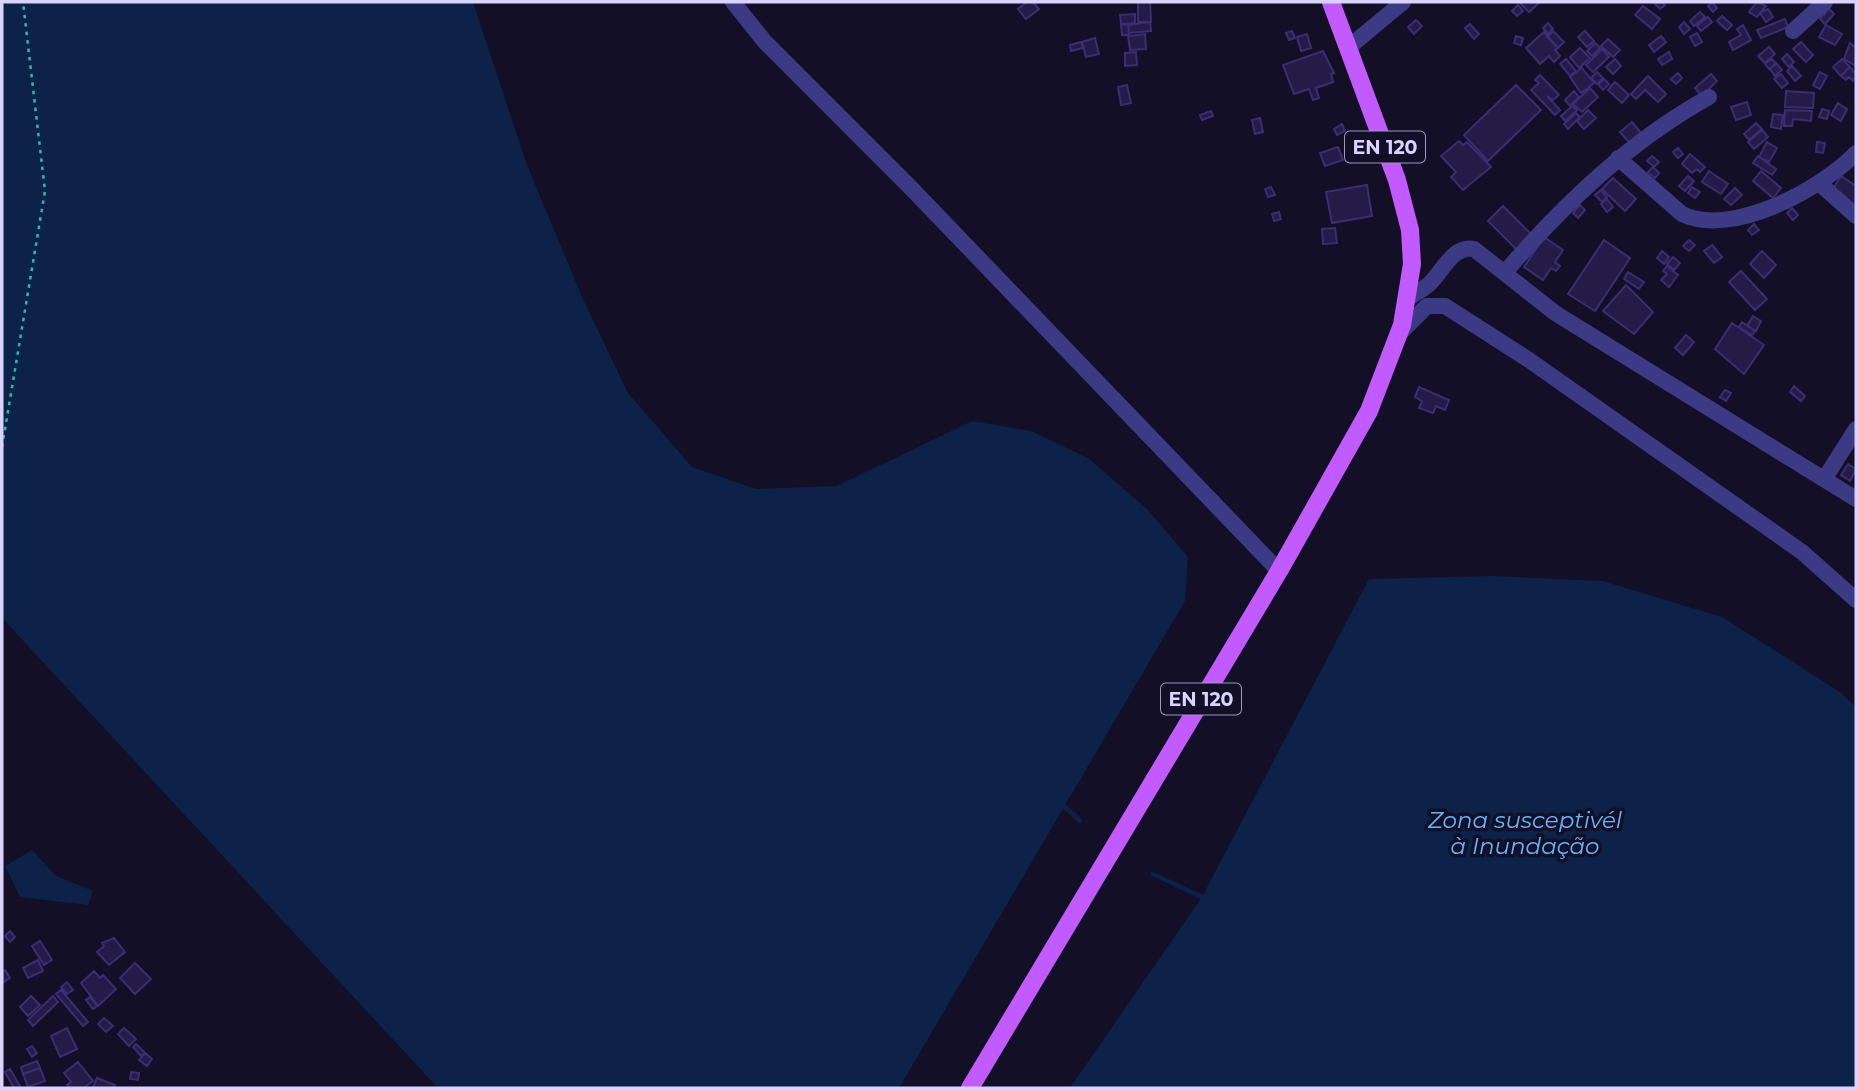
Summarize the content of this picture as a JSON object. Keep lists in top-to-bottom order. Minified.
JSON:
{"streets":{"main road":["EN 120"]},"water":["Zona susceptivél à Inundação"]}
